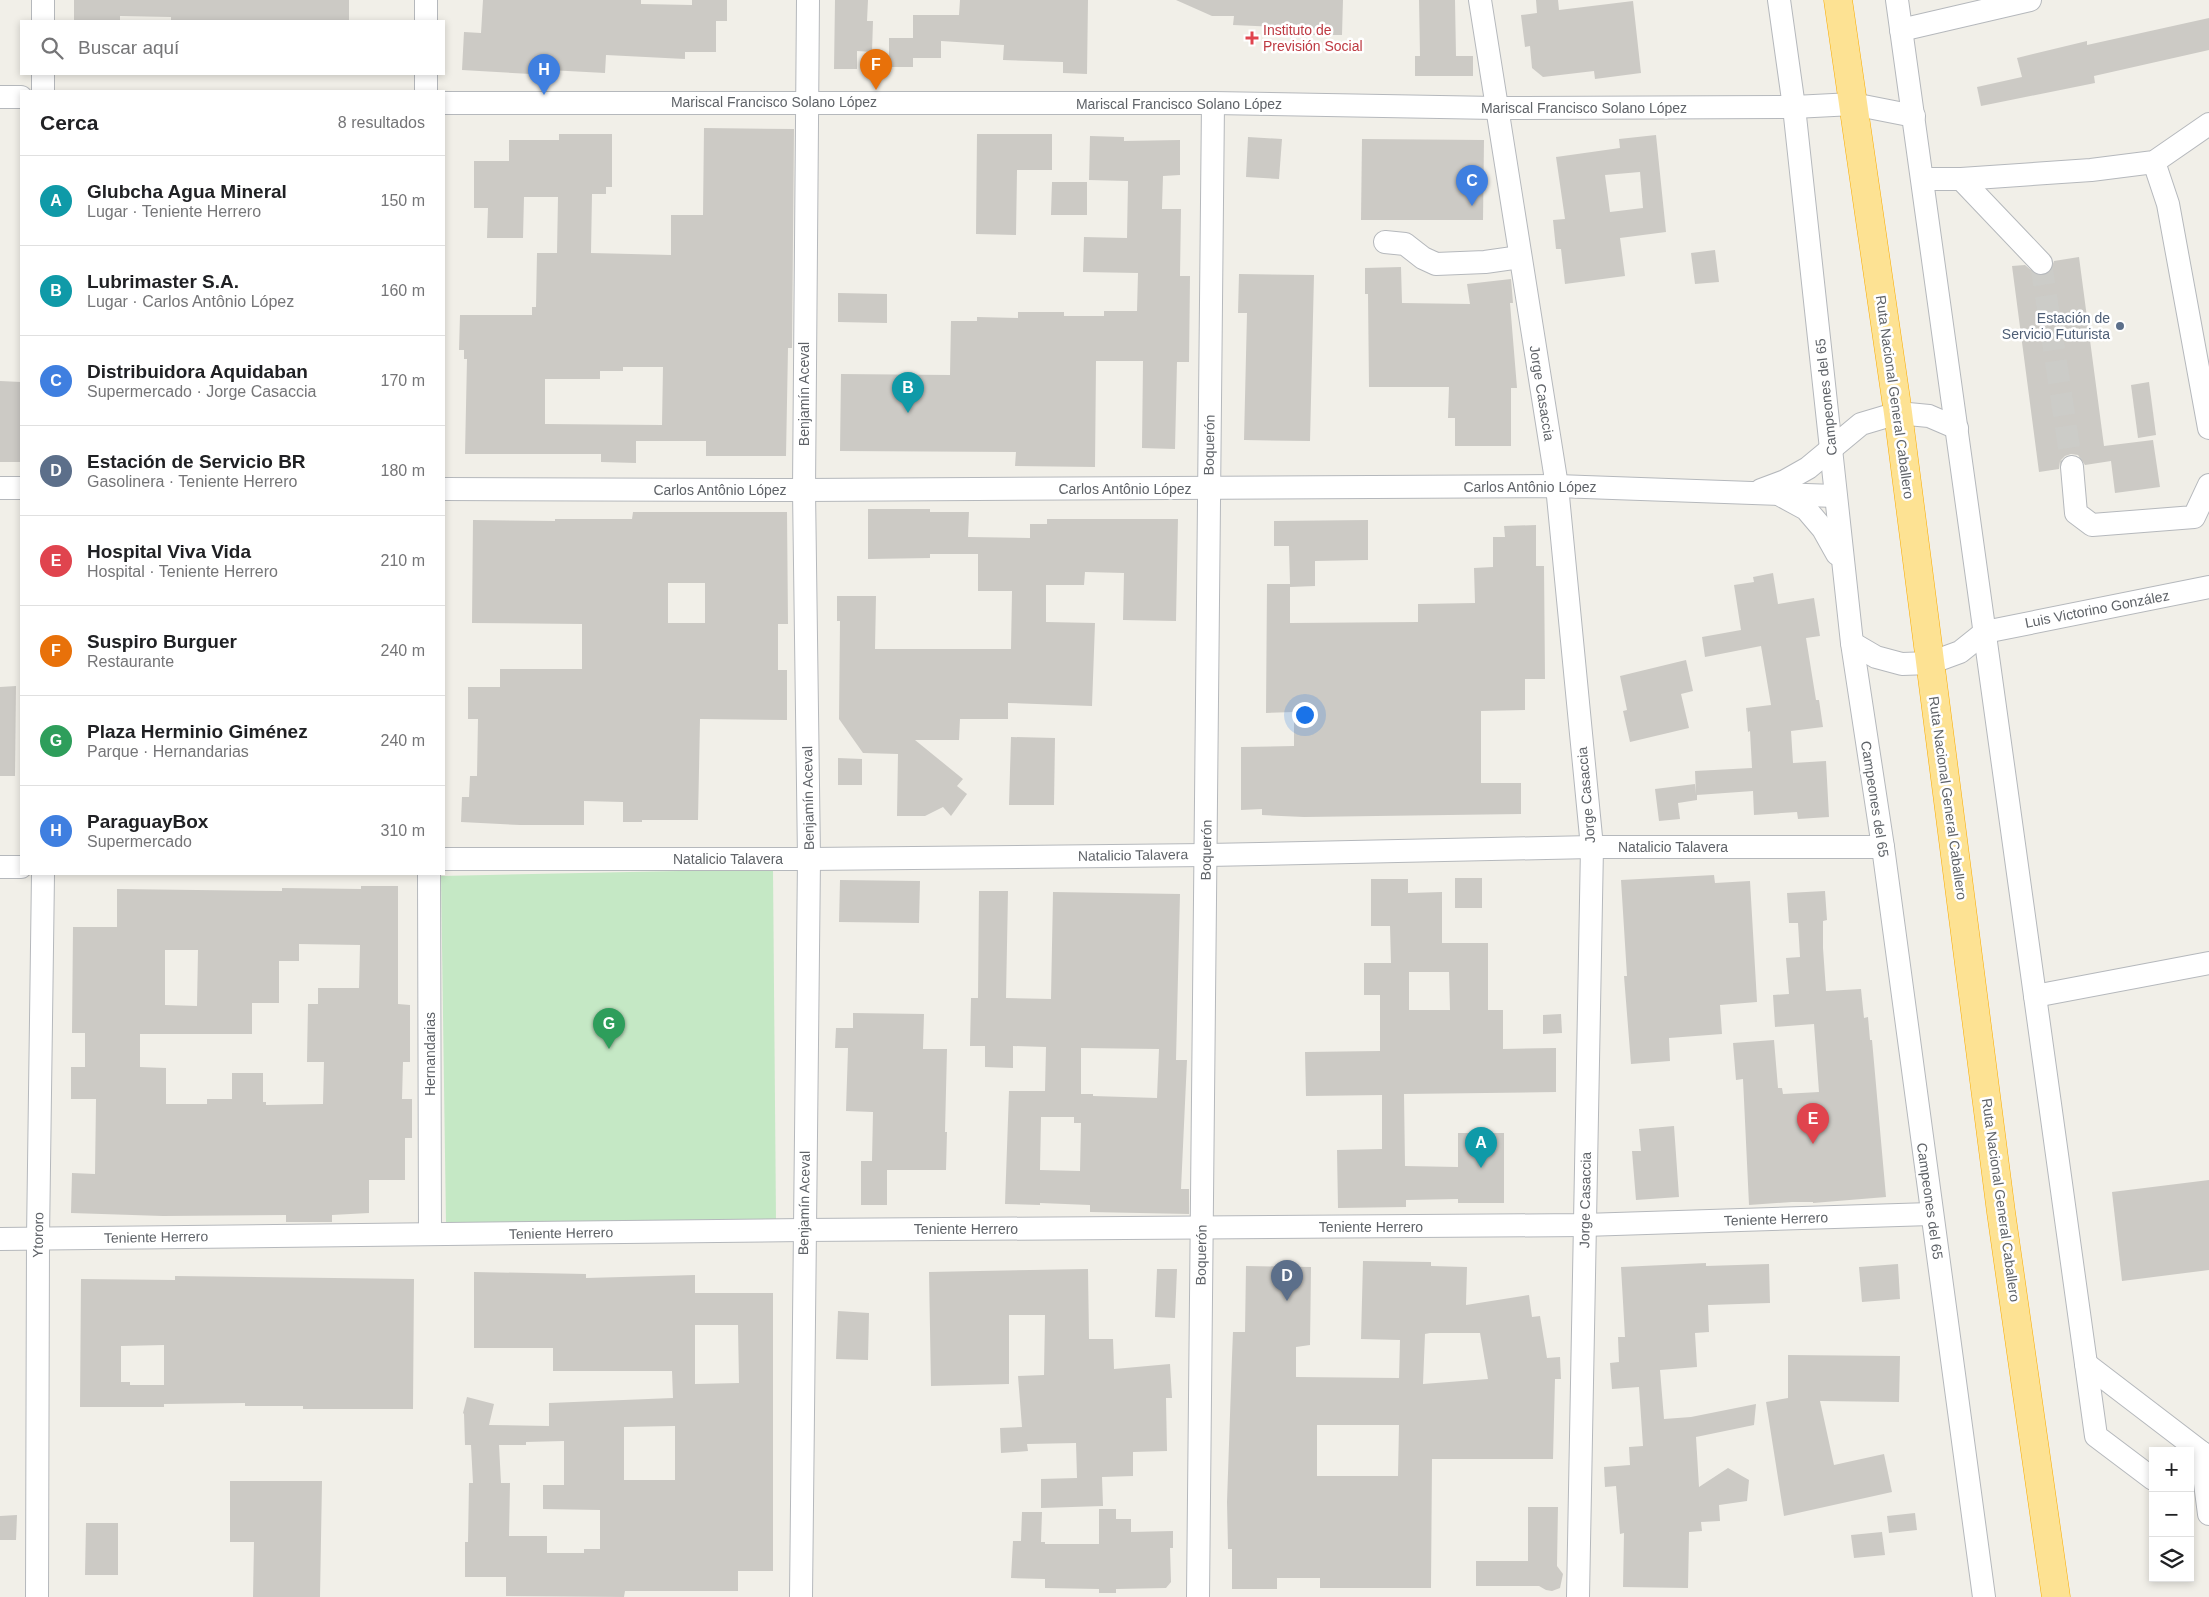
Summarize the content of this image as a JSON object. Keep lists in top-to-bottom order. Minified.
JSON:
{"streets":{"highway":["Ruta Nacional General Caballero"],"street":["Mariscal Francisco Solano López","Jorge Casaccia","Benjamín Aceval","Campeones del 65","Boquerón","Carlos Antônio López","Luis Victorino González","Natalicio Talavera","Hernandarias","Teniente Herrero","Ytororo"]},"crossings":[["Mariscal Francisco Solano López","Jorge Casaccia"],["Mariscal Francisco Solano López","Benjamín Aceval"],["Mariscal Francisco Solano López","Campeones del 65"],["Mariscal Francisco Solano López","Ruta Nacional General Caballero"],["Mariscal Francisco Solano López","Boquerón"],["Jorge Casaccia","Carlos Antônio López"],["Jorge Casaccia","Natalicio Talavera"],["Jorge Casaccia","Teniente Herrero"],["Benjamín Aceval","Carlos Antônio López"],["Benjamín Aceval","Natalicio Talavera"],["Benjamín Aceval","Teniente Herrero"],["Campeones del 65","Carlos Antônio López"],["Campeones del 65","Natalicio Talavera"],["Campeones del 65","Teniente Herrero"],["Boquerón","Carlos Antônio López"],["Boquerón","Natalicio Talavera"],["Boquerón","Teniente Herrero"],["Hernandarias","Teniente Herrero"],["Teniente Herrero","Ytororo"]],"places":{"health":["Instituto de Previsión Social"],"other":["Estación de Servicio Futurista"]},"page":{"search":"Buscar aquí","pins":["F","H","C","B","G","E","A","D"],"heading":["Cerca","8 resultados"],"list":[{"mark":"A","name":"Glubcha Agua Mineral","note":"Lugar · Teniente Herrero","value":"150 m"},{"mark":"B","name":"Lubrimaster S.A.","note":"Lugar · Carlos Antônio López","value":"160 m"},{"mark":"C","name":"Distribuidora Aquidaban","note":"Supermercado · Jorge Casaccia","value":"170 m"},{"mark":"D","name":"Estación de Servicio BR","note":"Gasolinera · Teniente Herrero","value":"180 m"},{"mark":"E","name":"Hospital Viva Vida","note":"Hospital · Teniente Herrero","value":"210 m"},{"mark":"F","name":"Suspiro Burguer","note":"Restaurante","value":"240 m"},{"mark":"G","name":"Plaza Herminio Giménez","note":"Parque · Hernandarias","value":"240 m"},{"mark":"H","name":"ParaguayBox","note":"Supermercado","value":"310 m"}],"map_buttons":["+","−"]}}
